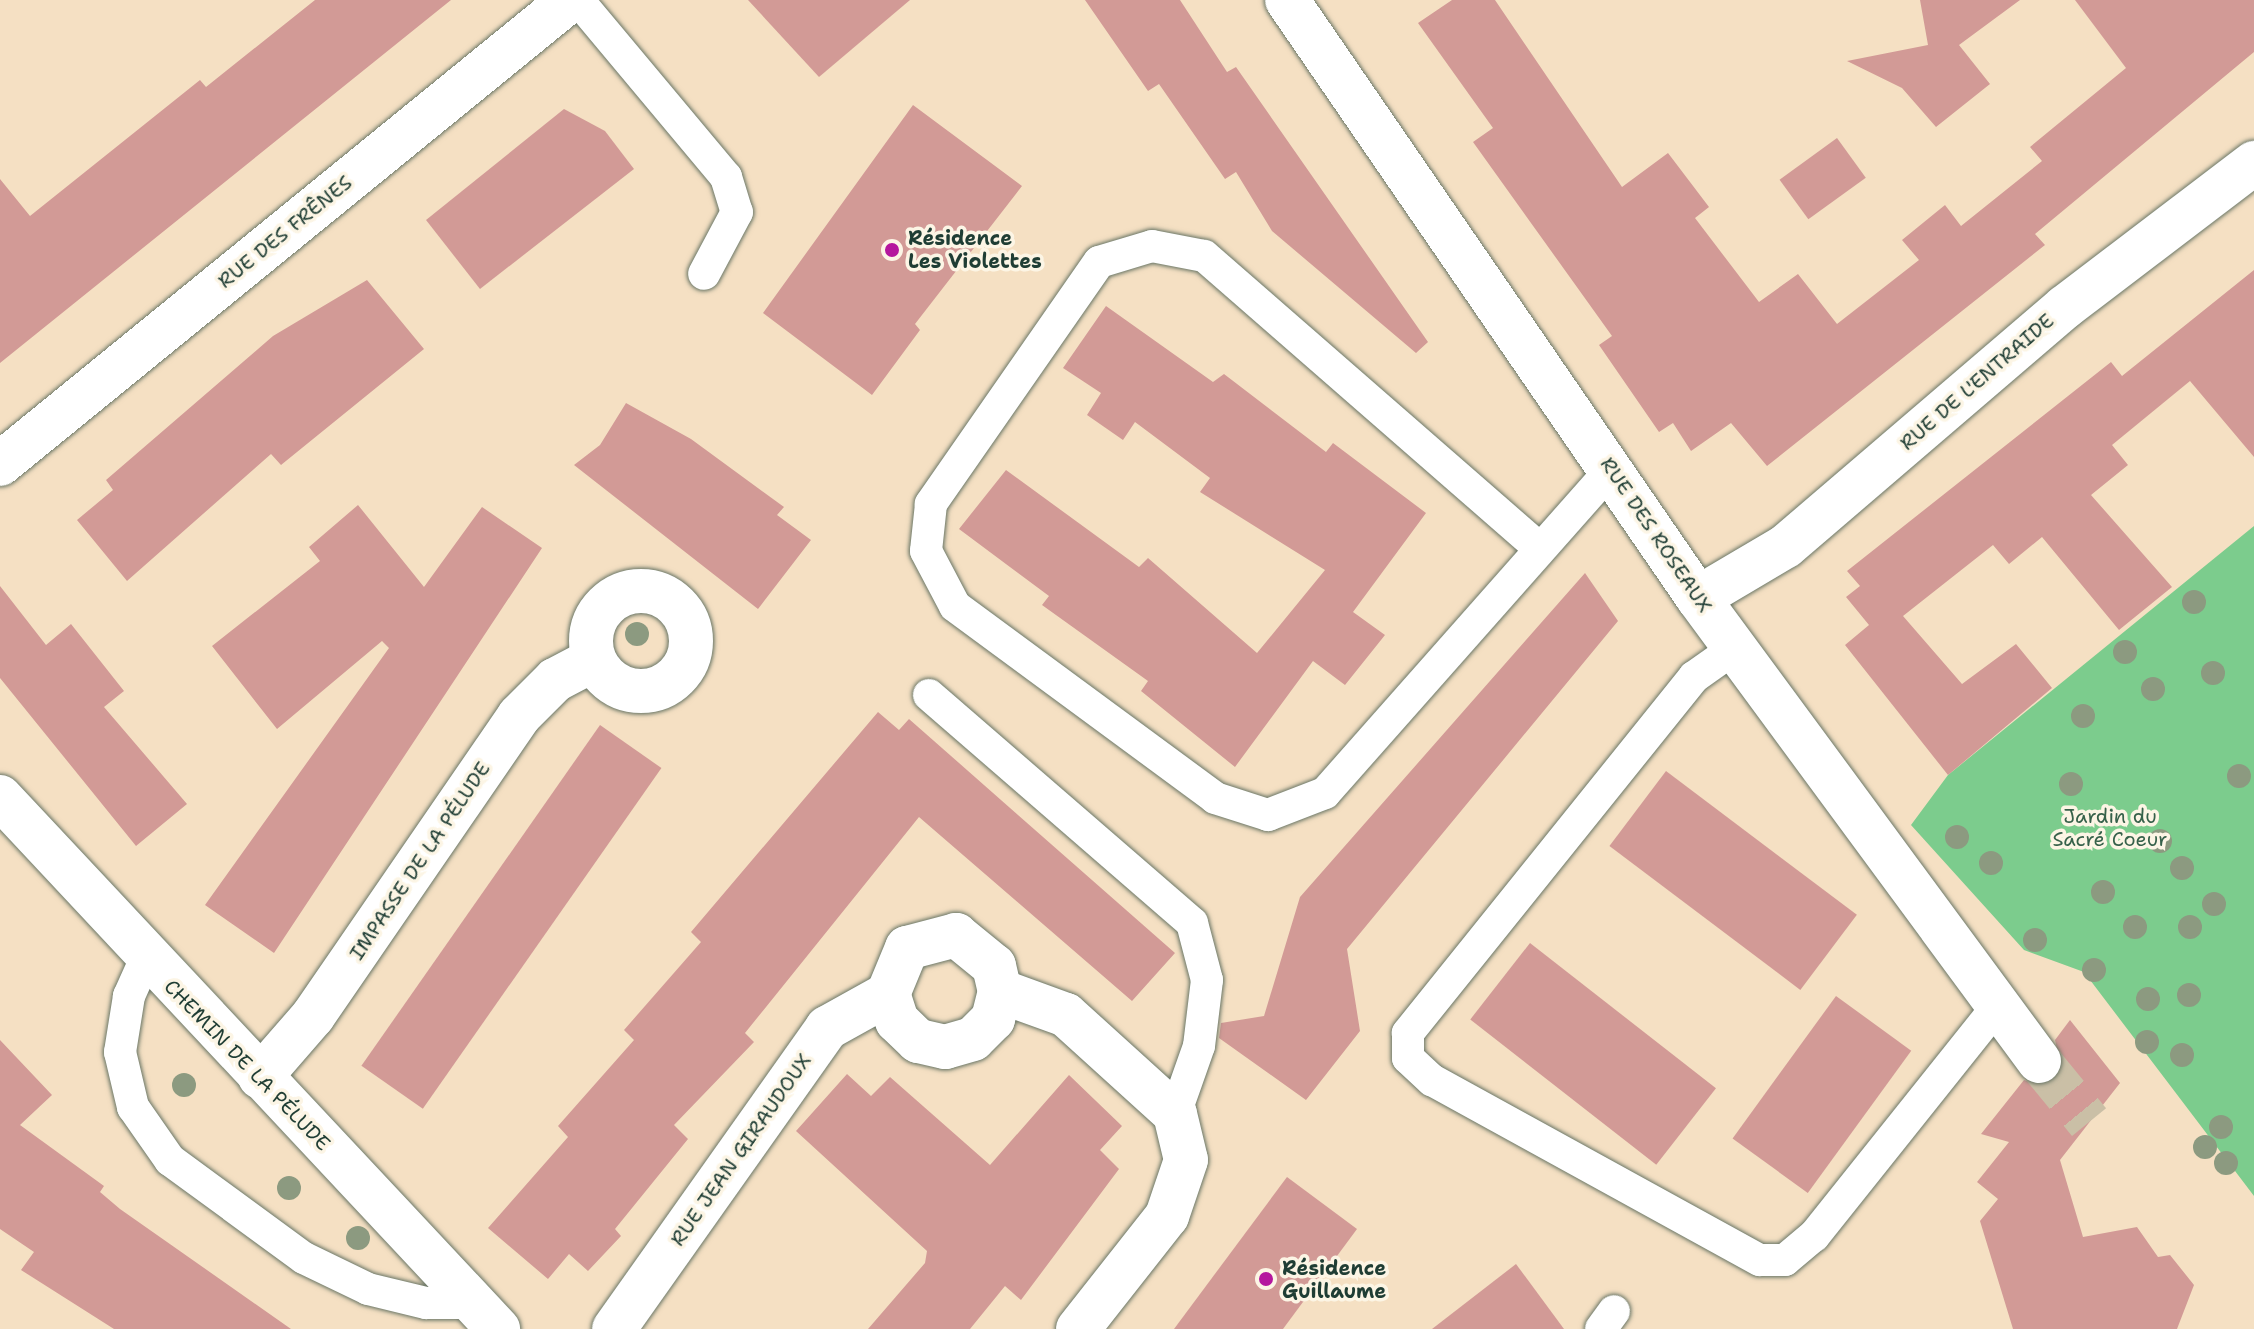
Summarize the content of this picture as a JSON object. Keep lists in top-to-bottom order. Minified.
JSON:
{"streets":{"street":["RUE DES FRÊNES","RUE DE L'ENTRAIDE","RUE DES ROSEAUX","IMPASSE DE LA PÉLUDE","CHEMIN DE LA PÉLUDE","RUE JEAN GIRAUDOUX"]},"crossings":[["RUE DE L'ENTRAIDE","RUE DES ROSEAUX"],["IMPASSE DE LA PÉLUDE","CHEMIN DE LA PÉLUDE"]],"parks":["Jardin du Sacré Coeur"],"places":["Résidence Les Violettes","Résidence Guillaume"]}
